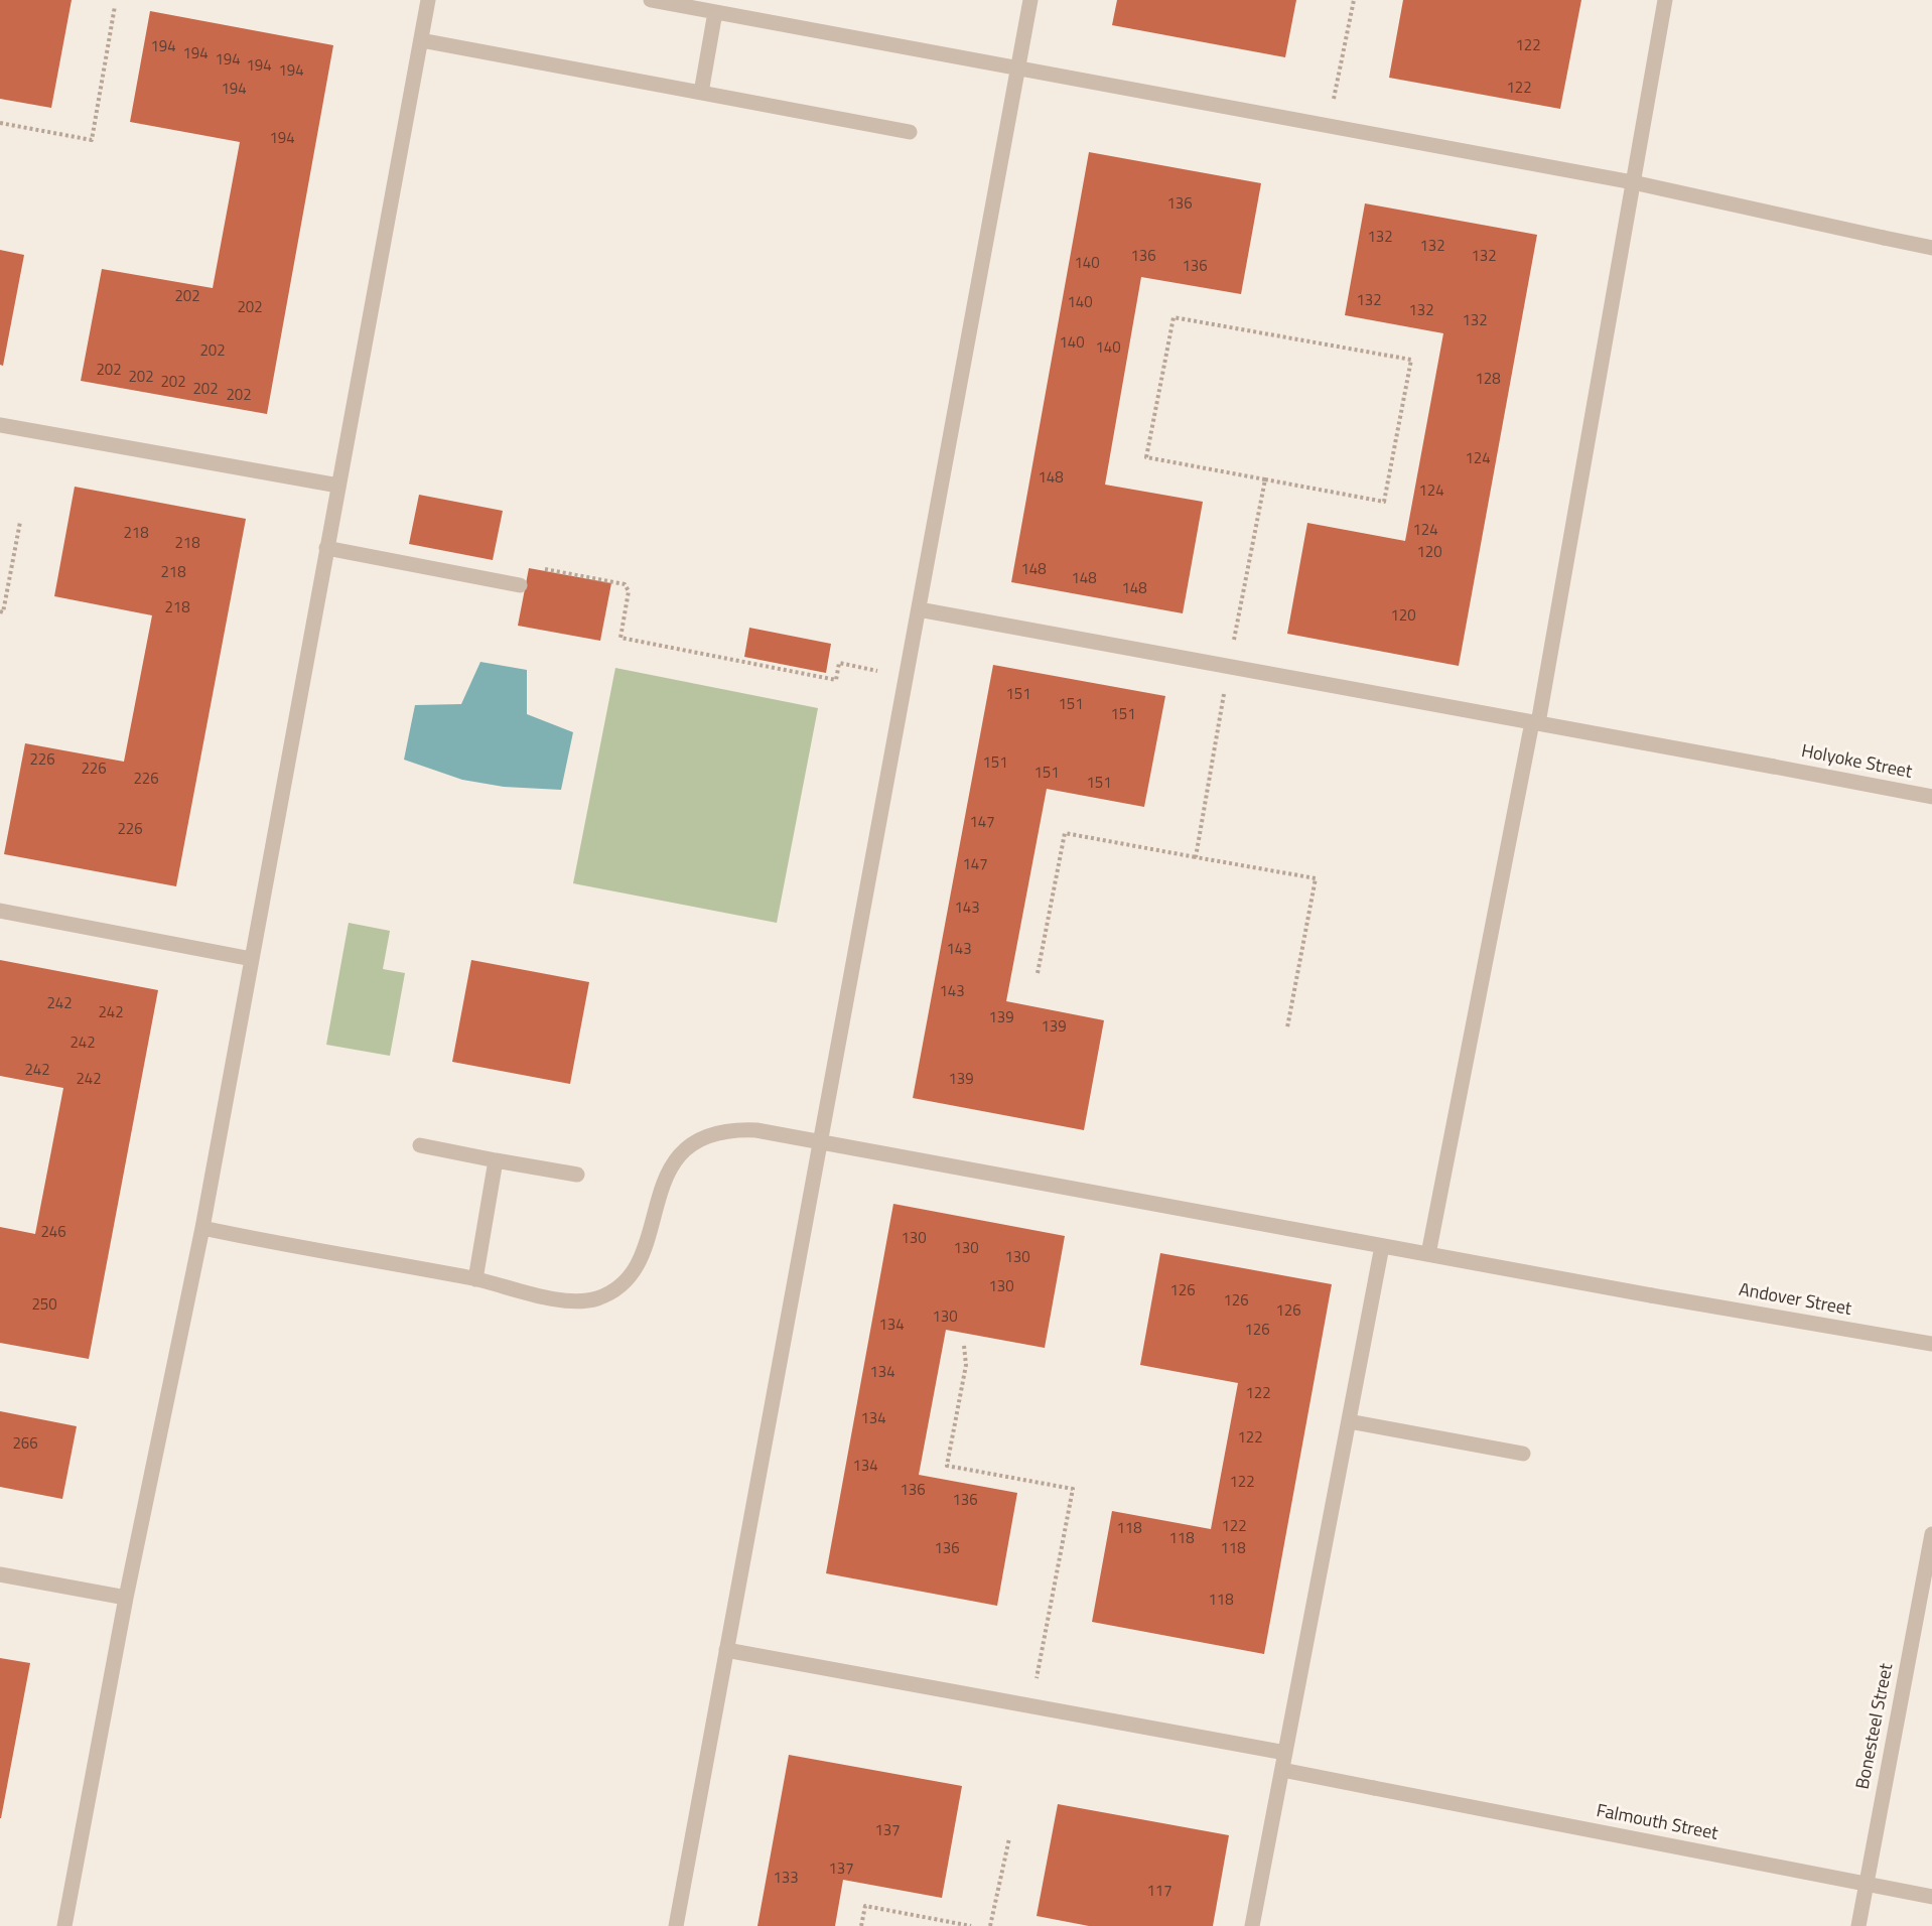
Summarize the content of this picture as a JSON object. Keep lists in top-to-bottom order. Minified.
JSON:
{"streets":{"street":["Holyoke Street","Andover Street","Bonesteel Street","Falmouth Street"]},"crossings":[["Bonesteel Street","Falmouth Street"]],"house_numbers":["122","194","194","194","194","194","122","194","194","136","132","132","136","132","140","136","202","132","140","202","132","132","140","140","202","202","202","128","202","202","202","124","148","124","124","218","218","120","148","218","148","148","218","120","151","151","151","226","151","226","151","226","151","147","226","147","143","143","143","242","242","139","139","242","242","242","139","246","130","130","130","130","126","126","250","126","130","134","126","134","122","134","122","266","134","122","136","136","122","118","118","136","118","118","137","137","133","117"]}
